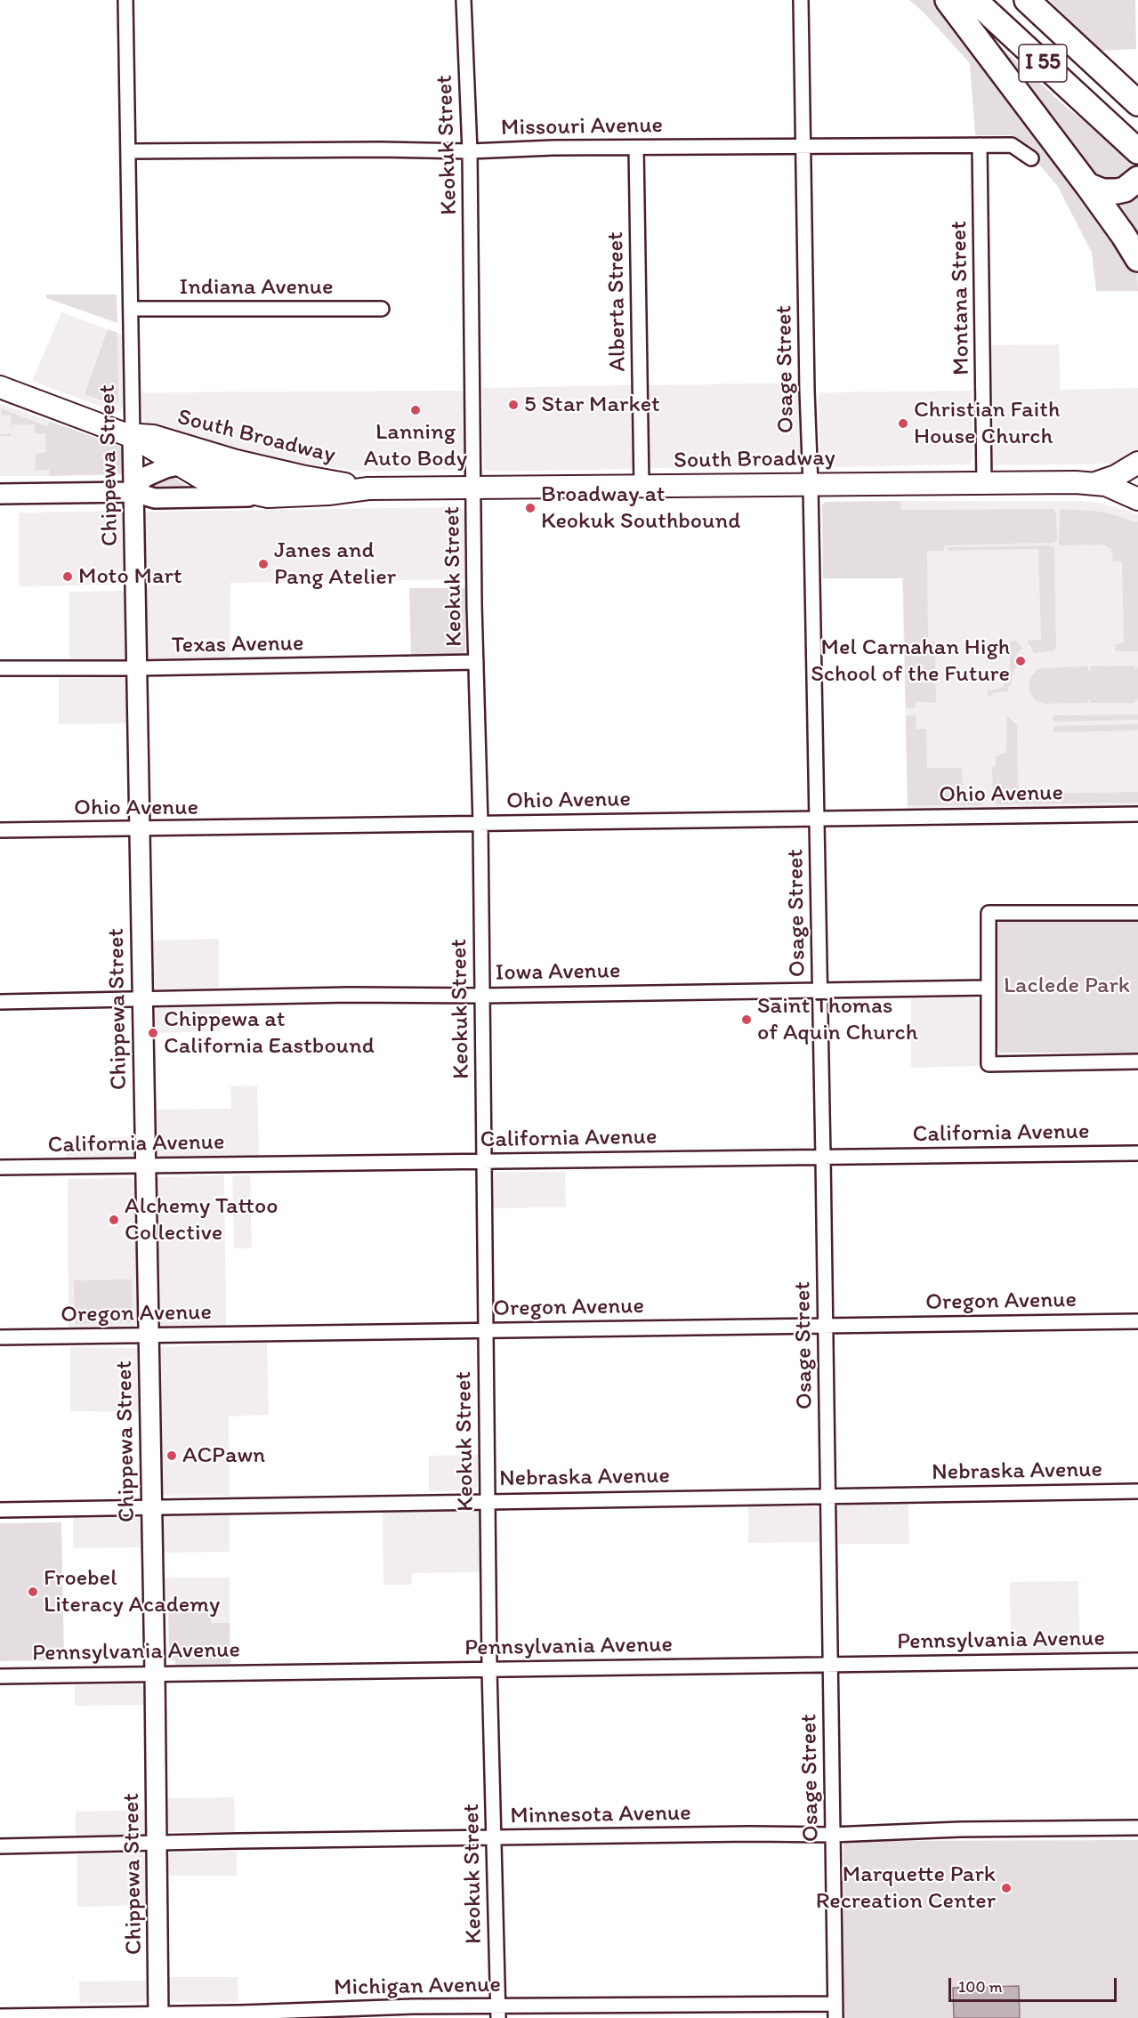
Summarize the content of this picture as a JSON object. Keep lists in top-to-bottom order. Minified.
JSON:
{"streets":{"highway":["I 55"],"main road":["South Broadway","Chippewa Street"],"street":["Missouri Avenue","Keokuk Street","Indiana Avenue","Montana Street","Alberta Street","Osage Street","Texas Avenue","Ohio Avenue","Iowa Avenue","California Avenue","Oregon Avenue","Nebraska Avenue","Pennsylvania Avenue","Minnesota Avenue","Michigan Avenue"]},"crossings":[["Missouri Avenue","Keokuk Street"],["Missouri Avenue","Montana Street"],["Missouri Avenue","Alberta Street"],["Missouri Avenue","Osage Street"],["Missouri Avenue","Chippewa Street"],["Keokuk Street","South Broadway"],["Keokuk Street","Texas Avenue"],["Keokuk Street","Ohio Avenue"],["Keokuk Street","Iowa Avenue"],["Keokuk Street","California Avenue"],["Keokuk Street","Oregon Avenue"],["Keokuk Street","Nebraska Avenue"],["Keokuk Street","Pennsylvania Avenue"],["Keokuk Street","Minnesota Avenue"],["Keokuk Street","Michigan Avenue"],["Indiana Avenue","Chippewa Street"],["Montana Street","South Broadway"],["Alberta Street","South Broadway"],["Osage Street","South Broadway"],["Osage Street","Ohio Avenue"],["Osage Street","Iowa Avenue"],["Osage Street","California Avenue"],["Osage Street","Oregon Avenue"],["Osage Street","Nebraska Avenue"],["Osage Street","Pennsylvania Avenue"],["Osage Street","Minnesota Avenue"],["Osage Street","Michigan Avenue"],["South Broadway","Chippewa Street"],["Chippewa Street","Texas Avenue"],["Chippewa Street","Ohio Avenue"],["Chippewa Street","Iowa Avenue"],["Chippewa Street","California Avenue"],["Chippewa Street","Oregon Avenue"],["Chippewa Street","Nebraska Avenue"],["Chippewa Street","Pennsylvania Avenue"],["Chippewa Street","Minnesota Avenue"],["Chippewa Street","Michigan Avenue"]],"parks":["Laclede Park"],"places":["5 Star Market","Lanning Auto Body","Christian Faith House Church","Broadway at Keokuk Southbound","Janes and Pang Atelier","Moto Mart","Mel Carnahan High School of the Future","Saint Thomas of Aquin Church","Chippewa at California Eastbound","Alchemy Tattoo Collective","ACPawn","Froebel Literacy Academy","Marquette Park Recreation Center"],"scale_bar":"100 m"}
